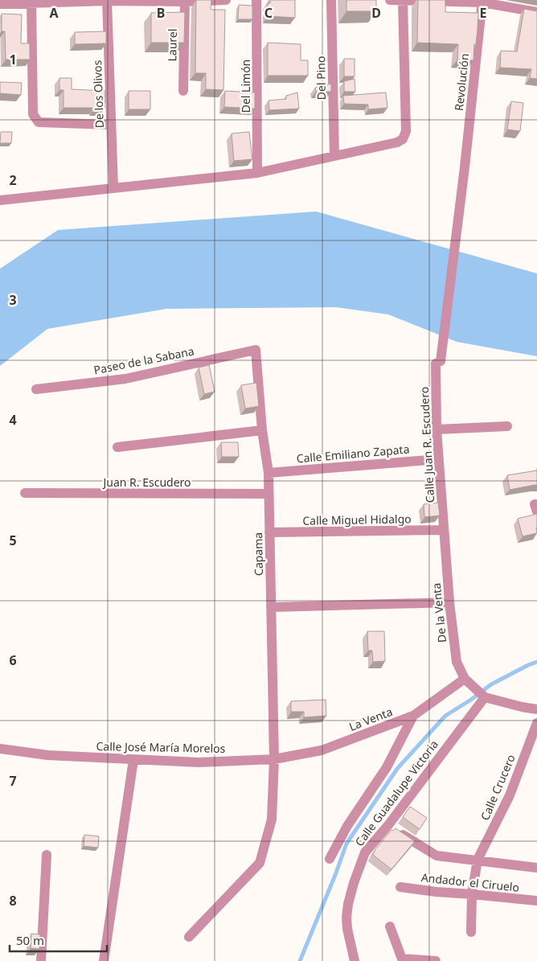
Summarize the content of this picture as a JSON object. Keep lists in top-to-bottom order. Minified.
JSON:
{"streets":{"street":["Laurel","Del Pino","Revolución","Del Limón","De los Olivos","Paseo de la Sabana","Calle Juan R. Escudero","Calle Emiliano Zapata","Juan R. Escudero","Calle Miguel Hidalgo","Capama","De la Venta","La Venta","Calle José María Morelos","Calle Crucero","Calle Guadalupe Victoria","Andador el Ciruelo"]},"crossings":[["Revolución","Calle Juan R. Escudero"],["Paseo de la Sabana","Capama"],["Calle Juan R. Escudero","Calle Emiliano Zapata"],["Calle Juan R. Escudero","Calle Miguel Hidalgo"],["Calle Juan R. Escudero","De la Venta"],["Calle Emiliano Zapata","Capama"],["Juan R. Escudero","Capama"],["Calle Miguel Hidalgo","Capama"],["Calle Miguel Hidalgo","De la Venta"],["Capama","La Venta"],["Capama","Calle José María Morelos"],["De la Venta","La Venta"],["De la Venta","Calle Guadalupe Victoria"],["La Venta","Calle José María Morelos"],["Calle Crucero","Andador el Ciruelo"]],"scale_bar":"50 m","grid":{"columns":["A","B","C","D","E"],"rows":["1","2","3","4","5","6","7","8"]}}
